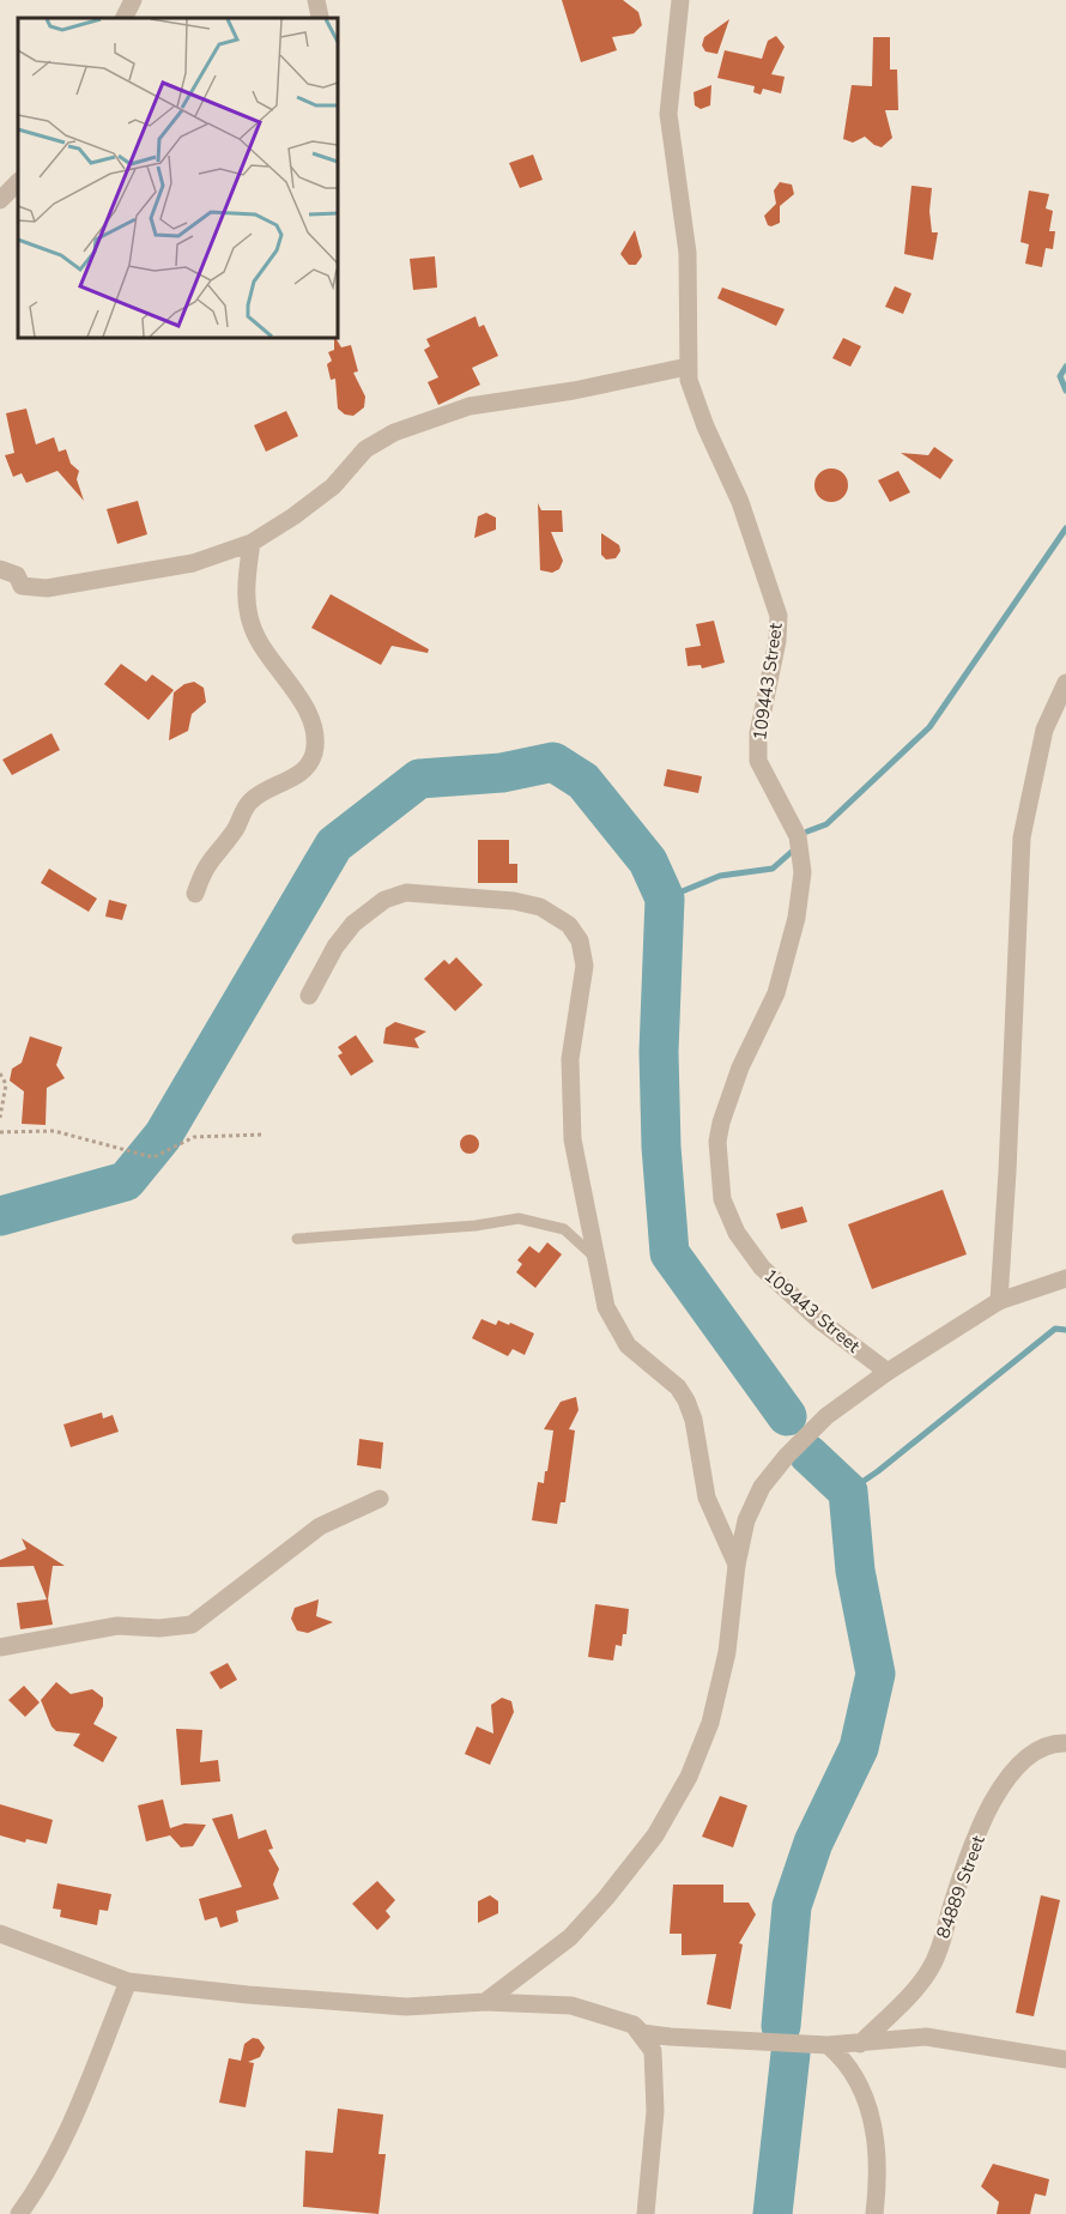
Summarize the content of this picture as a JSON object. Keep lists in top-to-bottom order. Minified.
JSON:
{"streets":{"street":["109443 Street","84889 Street"]}}
